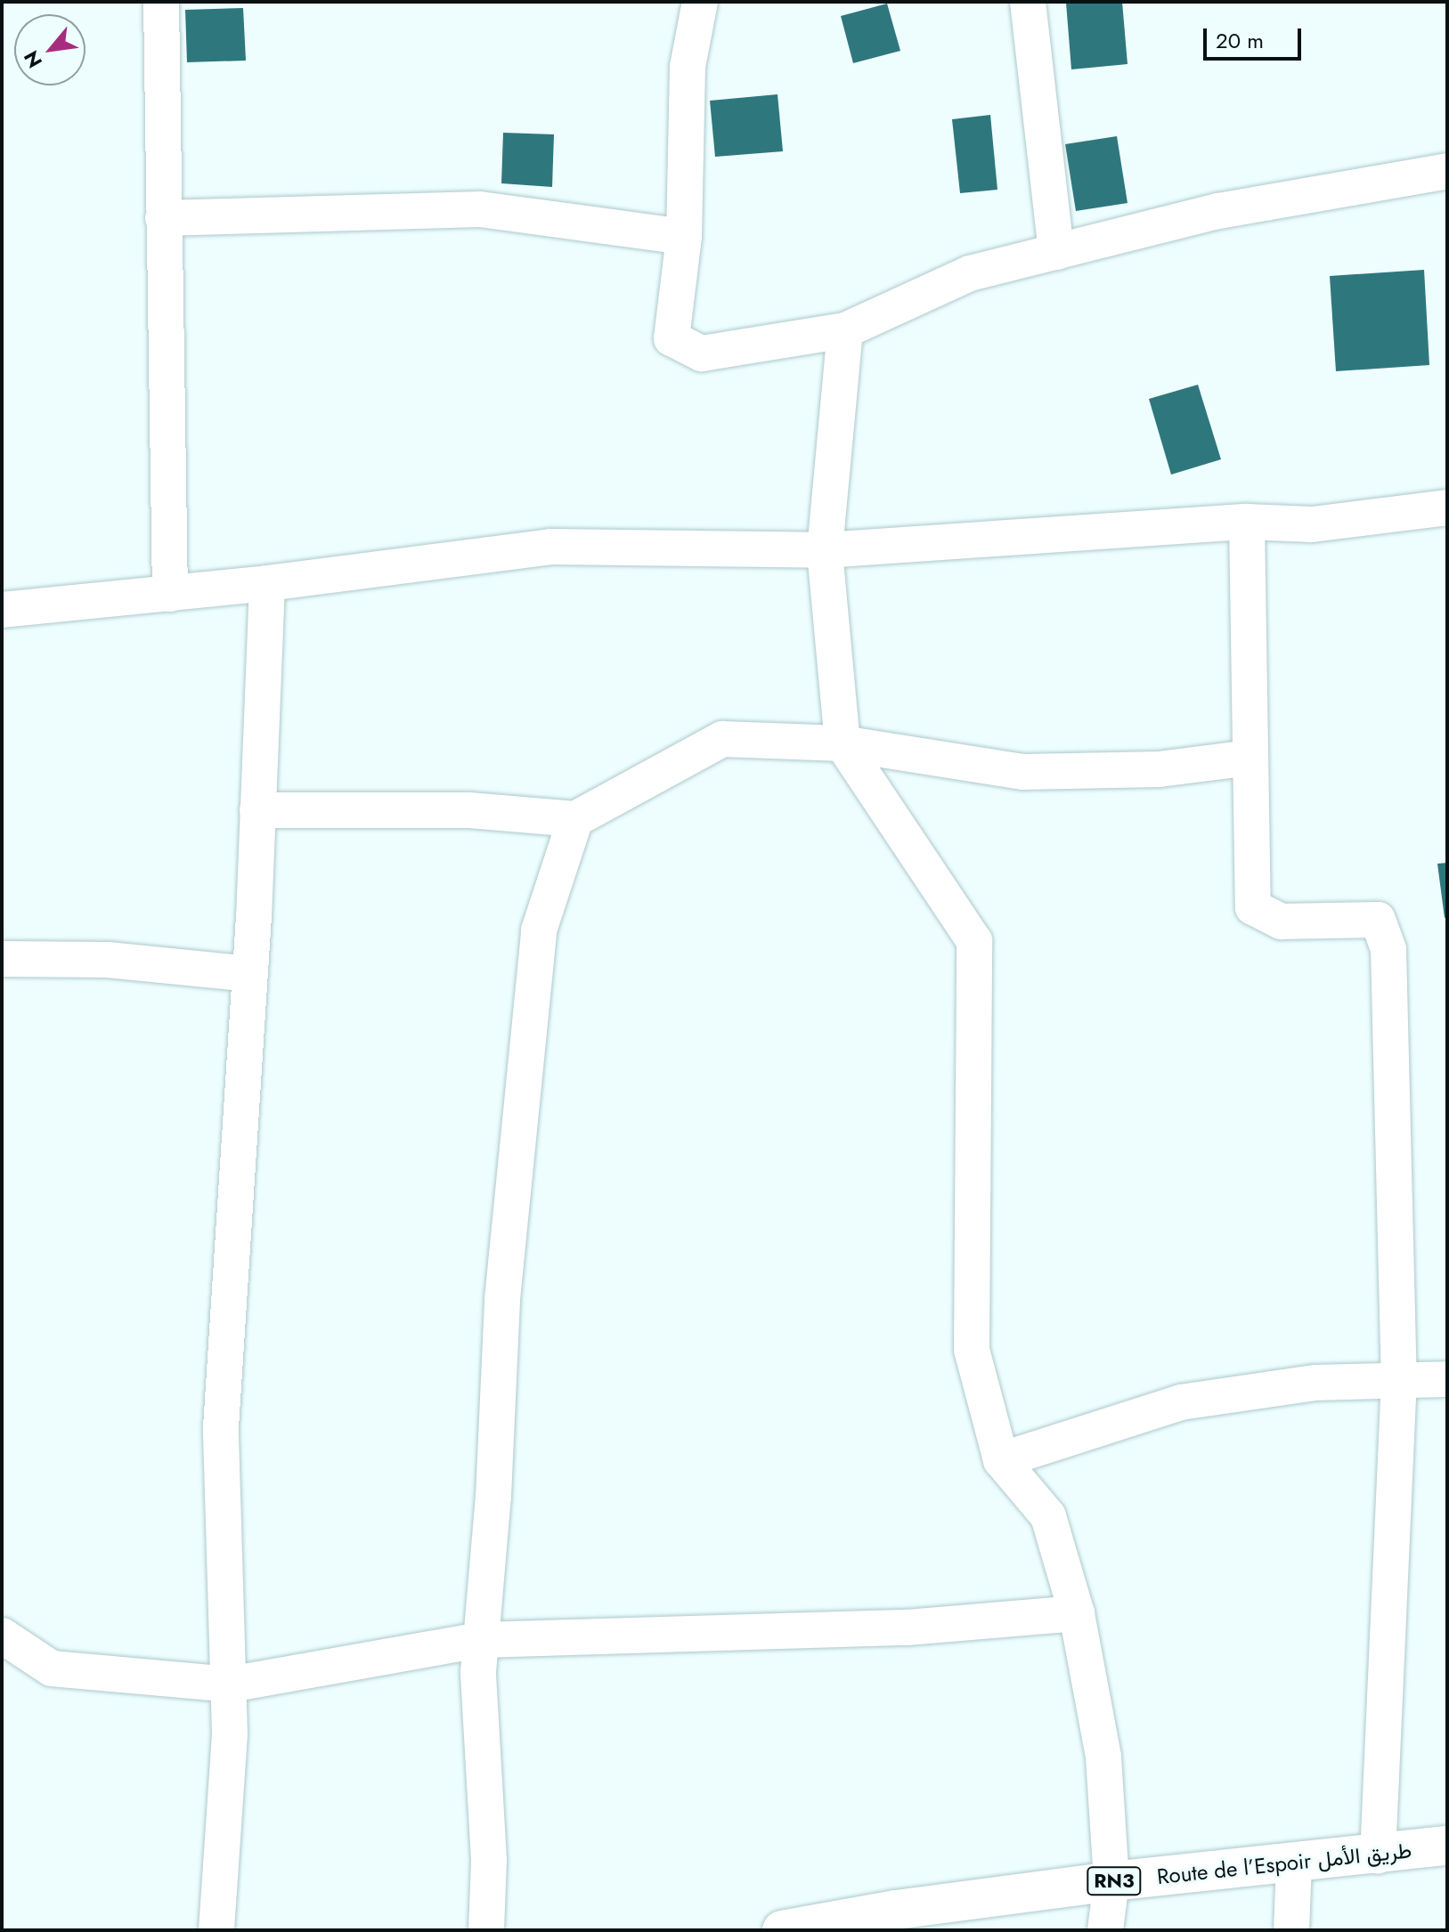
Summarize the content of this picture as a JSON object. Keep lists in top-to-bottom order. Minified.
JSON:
{"streets":{"highway":["Route de l’Espoir طريق الأمل","RN3"]},"scale_bar":"20 m","north":"bottom left"}
